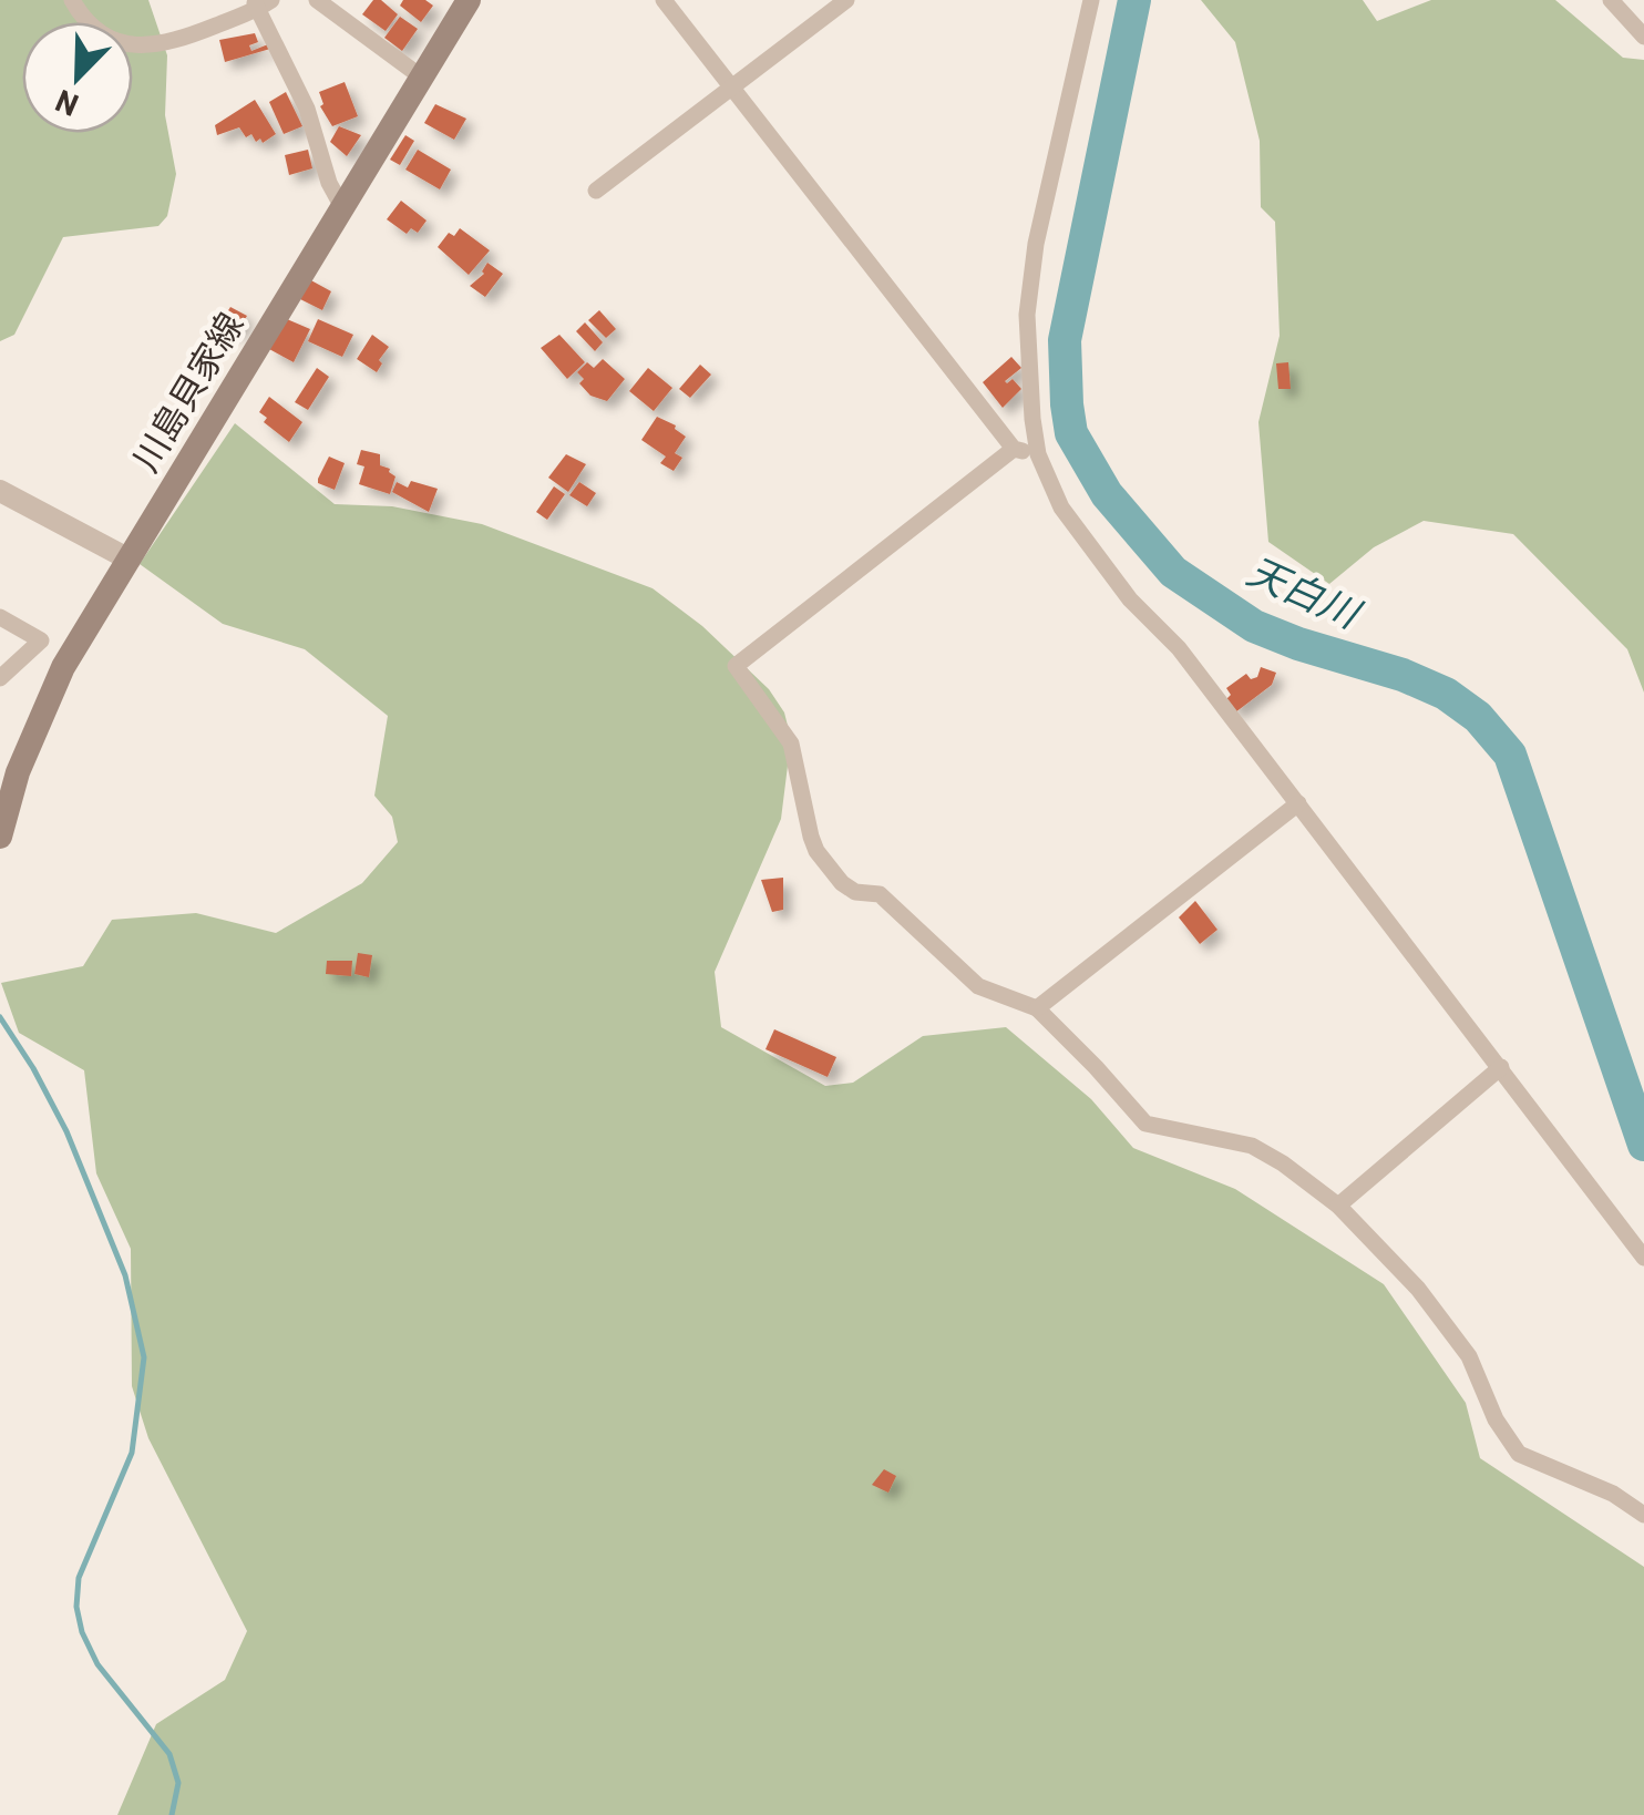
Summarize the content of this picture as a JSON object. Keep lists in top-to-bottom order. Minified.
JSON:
{"streets":{"main road":["川島貝家線"]},"water":["天白川"],"north":"bottom left"}
